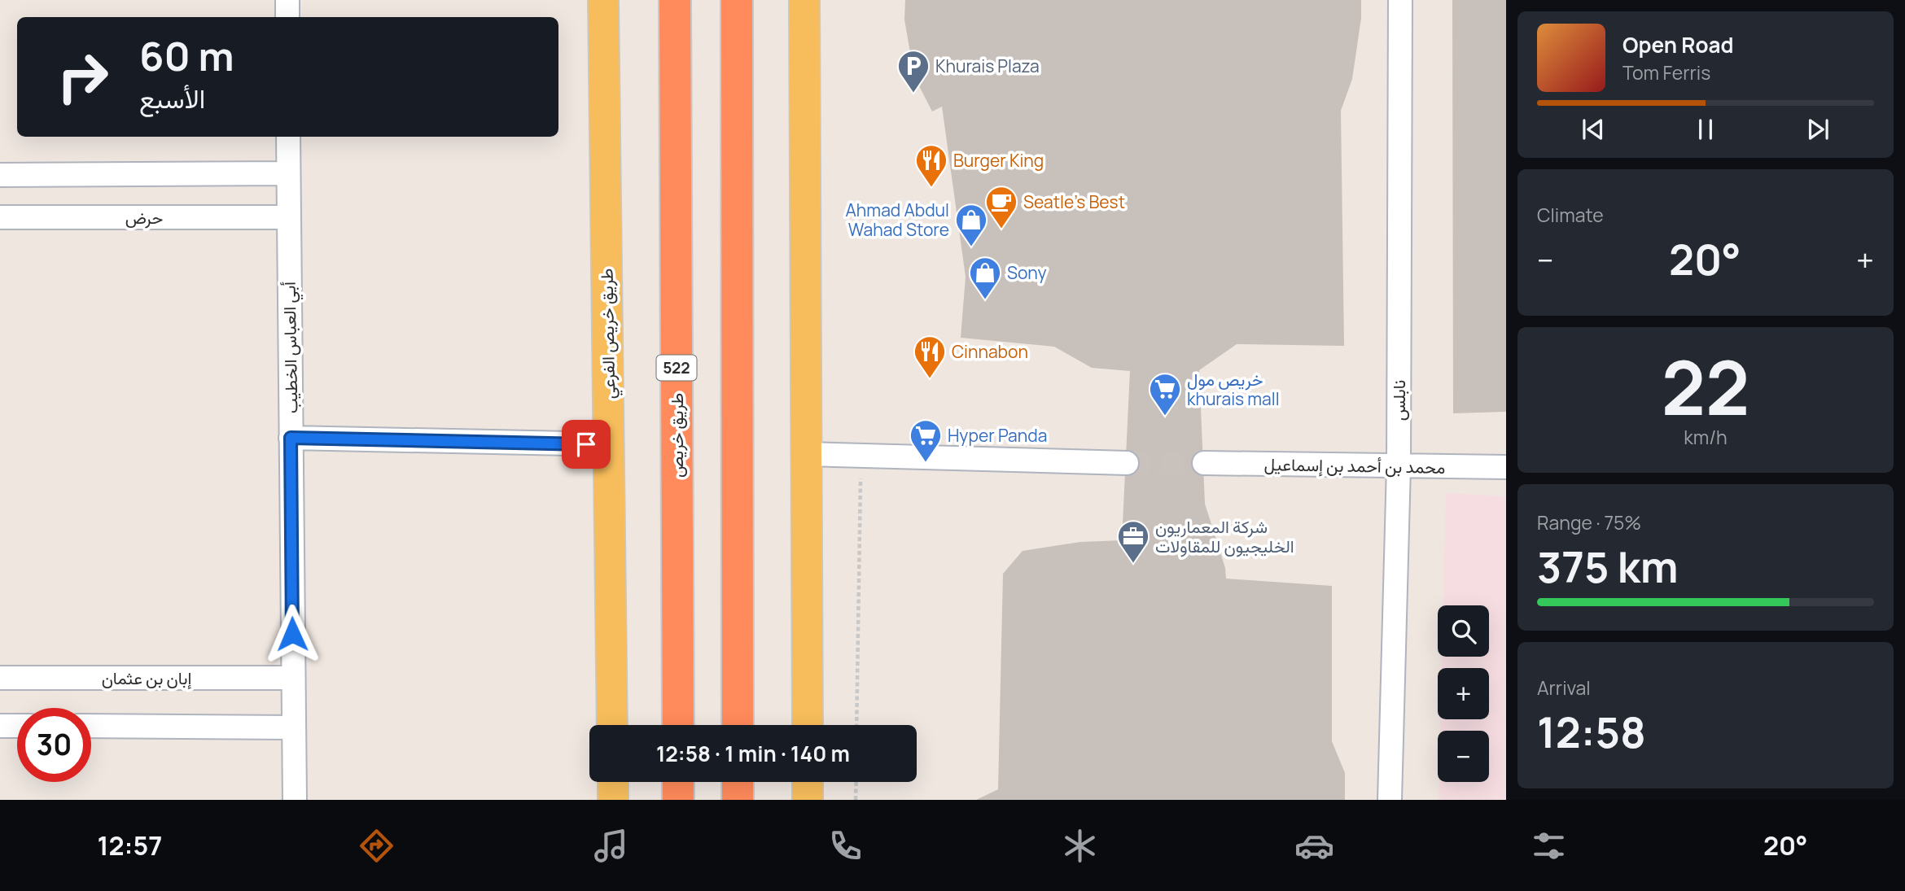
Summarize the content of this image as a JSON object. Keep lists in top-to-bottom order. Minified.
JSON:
{"streets":{"highway":["522","طريق خريص"],"main road":["طريق خريص الفرعي"],"street":["حرض","أبي العباس الخطيب","نابلس","محمد بن أحمد بن إسماعيل","إبان بن عثمان"]},"crossings":[["حرض","أبي العباس الخطيب"],["أبي العباس الخطيب","إبان بن عثمان"],["نابلس","محمد بن أحمد بن إسماعيل"]],"places":{"parking":["Khurais Plaza"],"restaurant":["Burger King","Cinnabon"],"cafe":["Seatle's Best"],"shop":["Ahmad Abdul Wahad Store","Sony"],"supermarket":["خريص مول khurais mall","Hyper Panda"],"office":["شركة المعماريون الخليجيون للمقاولات"]},"page":{"turn":["60 m","الأسبع"],"song":["Open Road","Tom Ferris"],"tile":["Climate",["22","km/h"],["Range · 75%","375 km"],["Arrival","12:58"]],"heat":["−","20°","+"],"map_buttons":["+","−"],"limit":"30","trip":"12:58 · 1 min · 140 m","tabs":["12:57","20°"]}}
